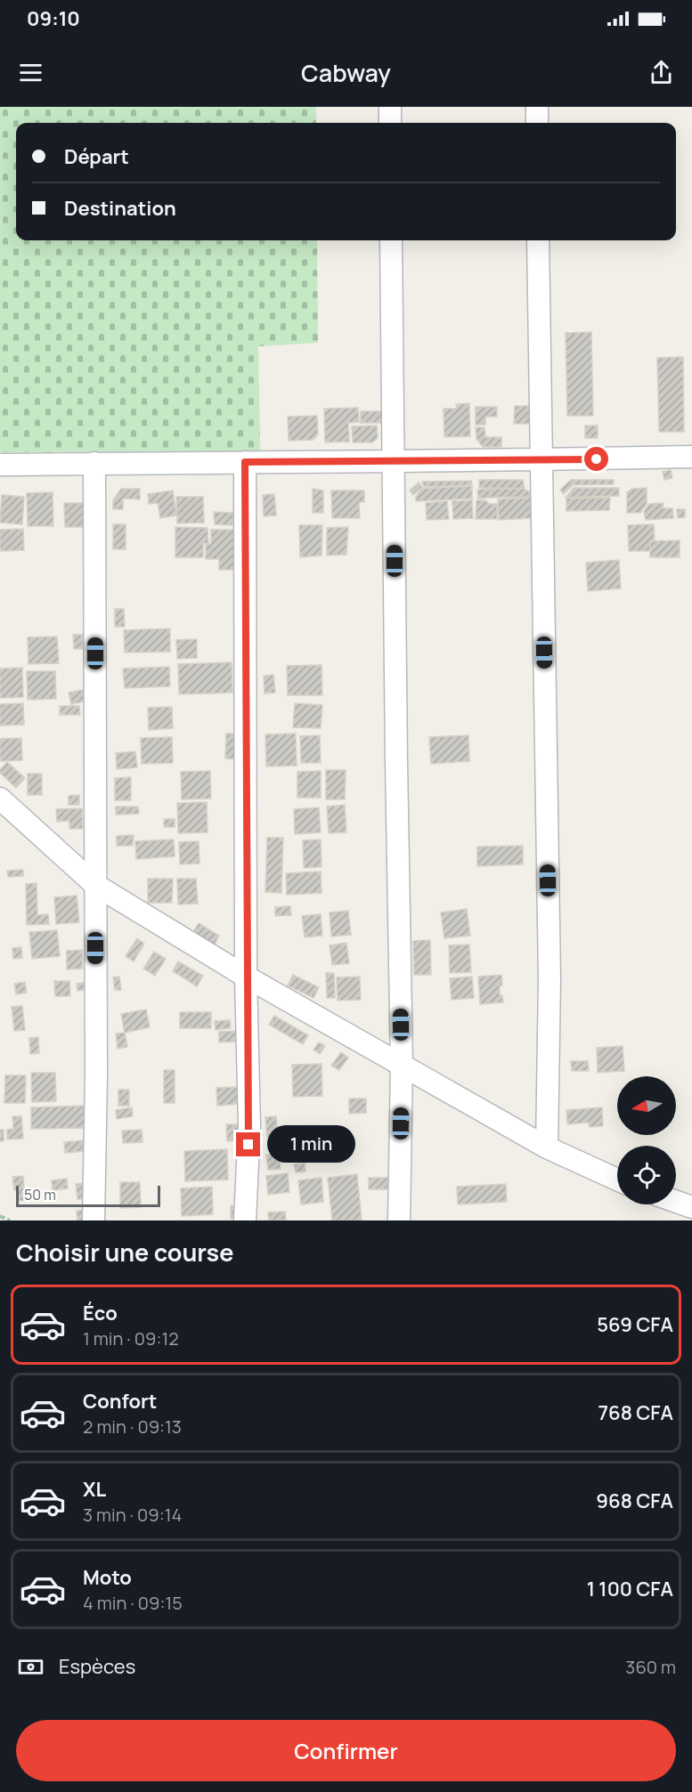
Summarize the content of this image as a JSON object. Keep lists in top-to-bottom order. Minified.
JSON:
{"scale_bar":"50 m","north":"left","page":{"status":"09:10","header":"Cabway","banner":["Départ","Destination"],"bubble":"1 min","scale":"50 m","heading":"Choisir une course","list":[{"name":"Éco","note":"1 min · 09:12","value":"569 CFA"},{"name":"Confort","note":"2 min · 09:13","value":"768 CFA"},{"name":"XL","note":"3 min · 09:14","value":"968 CFA"},{"name":"Moto","note":"4 min · 09:15","value":"1 100 CFA"}],"pay":["Espèces","360 m"],"buttons":"Confirmer"}}
